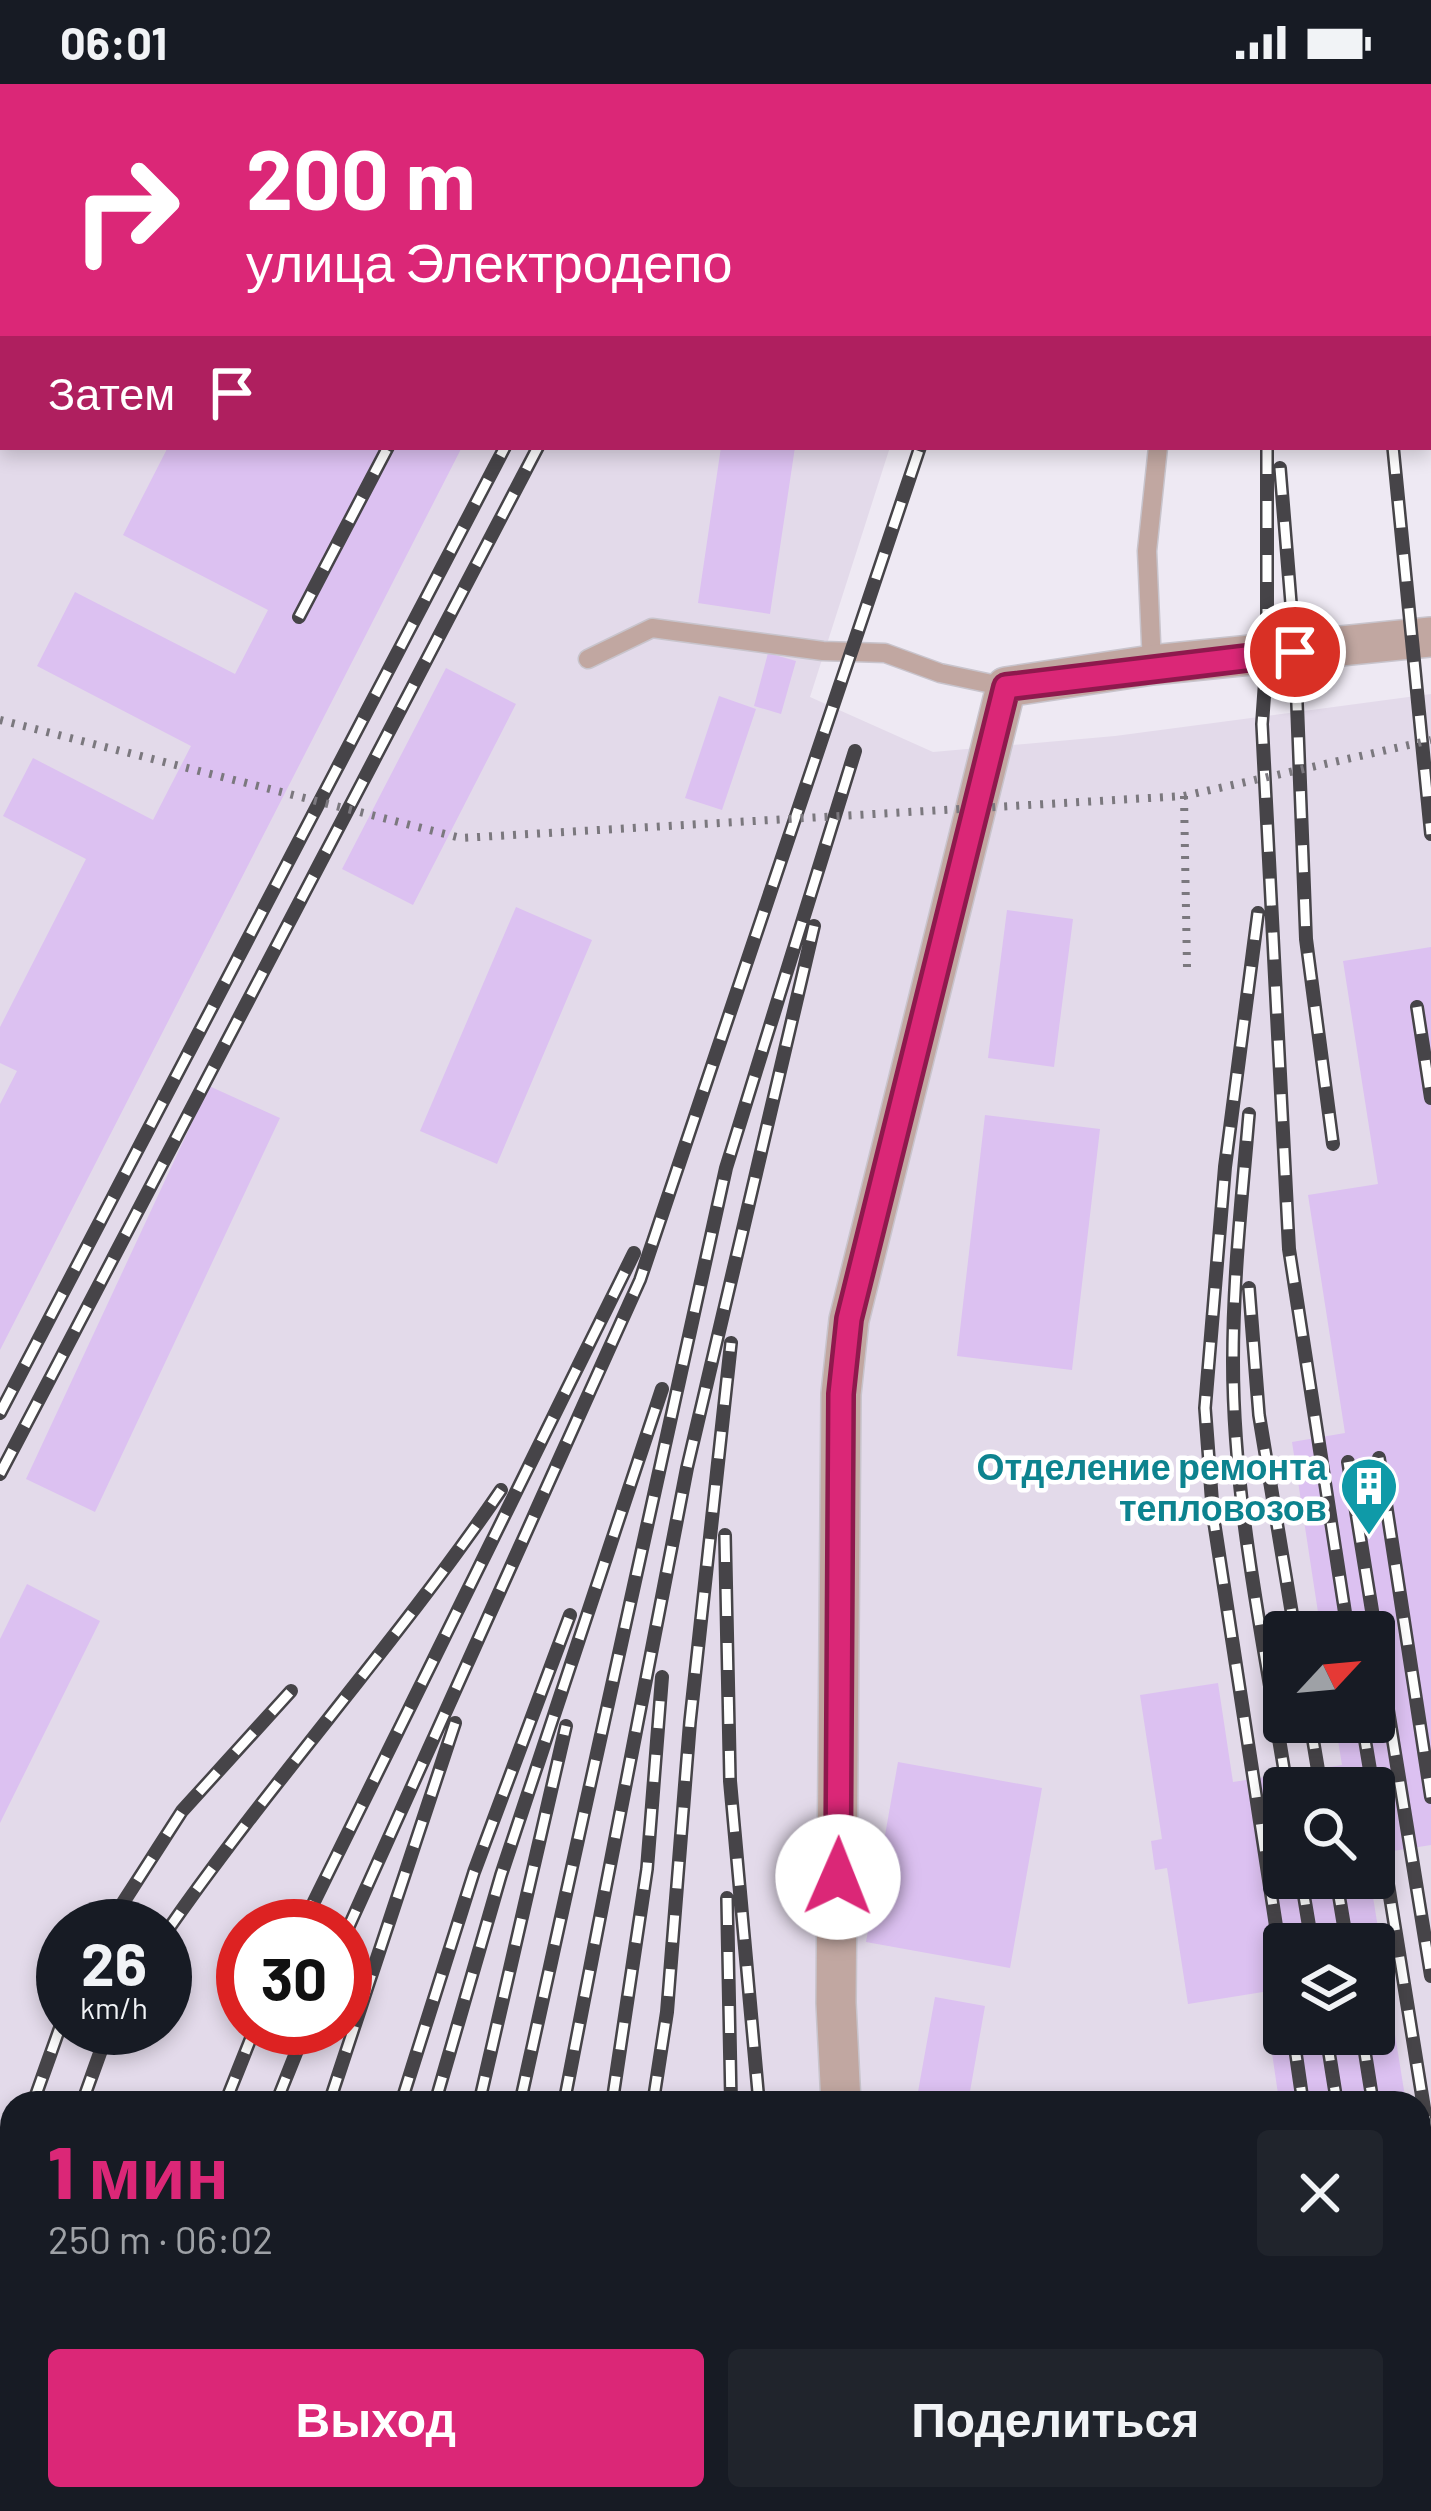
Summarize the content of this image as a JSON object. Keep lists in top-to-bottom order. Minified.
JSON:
{"places":{"building":["Отделение ремонта тепловозов"]},"north":"top right","page":{"status":"06:01","turn":["200 m","улица Электродепо"],"then":"Затем","speed":"26 km/h","limit":"30","heading":["1 мин","250 m · 06:02"],"buttons":["Выход","Поделиться"]}}
